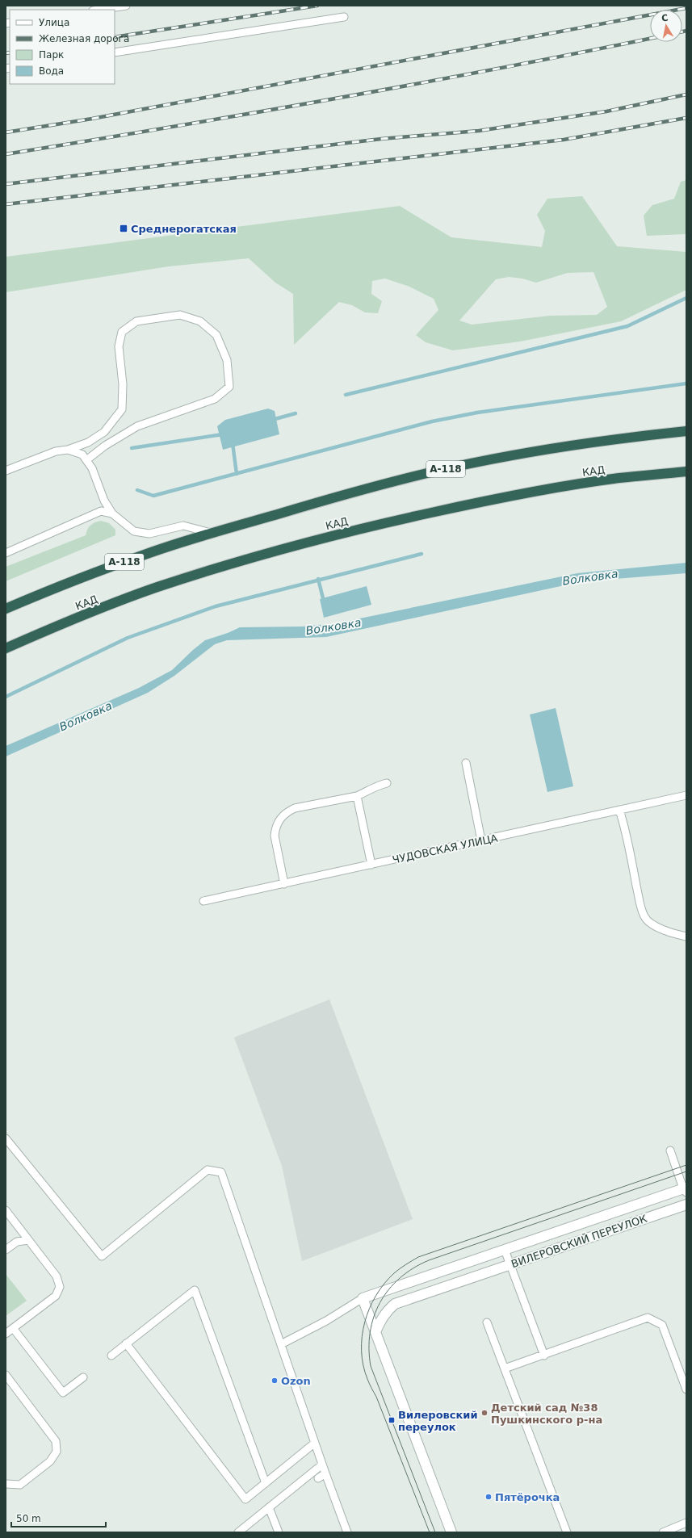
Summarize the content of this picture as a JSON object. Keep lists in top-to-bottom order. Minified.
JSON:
{"streets":{"highway":["А-118","КАД"],"street":["ВИЛЕРОВСКИЙ ПЕРЕУЛОК"],"lane":["ЧУДОВСКАЯ УЛИЦА"]},"water":["Волковка"],"places":{"transit":["Среднерогатская","Вилеровский переулок"],"other":["Ozon","Детский сад №38 Пушкинского р-на","Пятёрочка"]},"legend":["Улица","Железная дорога","Парк","Вода"],"scale_bar":"50 m","north":"top"}
